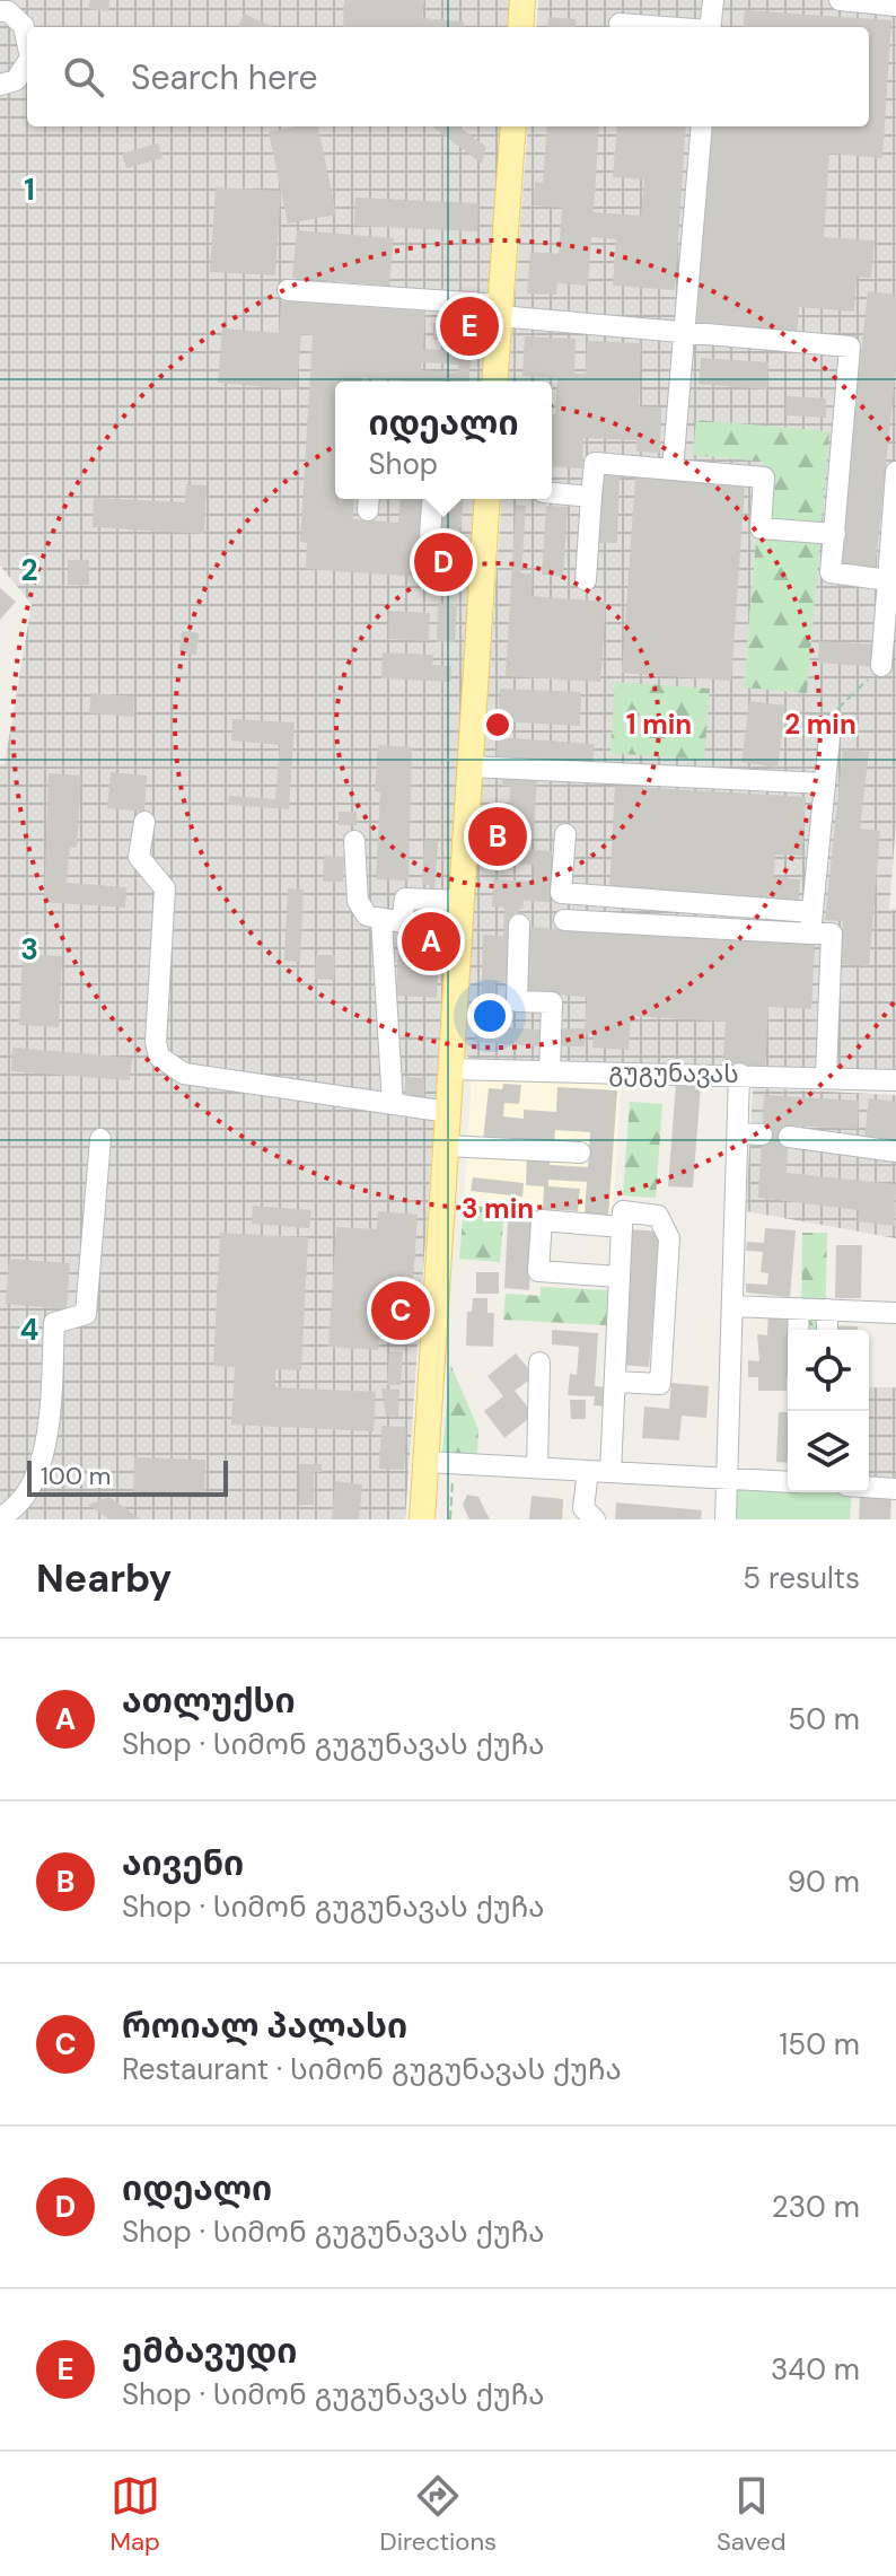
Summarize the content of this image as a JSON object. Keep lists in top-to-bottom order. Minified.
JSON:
{"streets":{"street":["გუგუნავას"]},"scale_bar":"100 m","page":{"search":"Search here","pins":["E","D","B","A","C"],"popup":["იდეალი","Shop"],"scale":"100 m","heading":["Nearby","5 results"],"list":[{"mark":"A","name":"ათლუქსი","note":"Shop · სიმონ გუგუნავას ქუჩა","value":"50 m"},{"mark":"B","name":"აივენი","note":"Shop · სიმონ გუგუნავას ქუჩა","value":"90 m"},{"mark":"C","name":"როიალ პალასი","note":"Restaurant · სიმონ გუგუნავას ქუჩა","value":"150 m"},{"mark":"D","name":"იდეალი","note":"Shop · სიმონ გუგუნავას ქუჩა","value":"230 m"},{"mark":"E","name":"ემბავუდი","note":"Shop · სიმონ გუგუნავას ქუჩა","value":"340 m"}],"nav":["Map","Directions","Saved"]},"grid":{"rows":["1","2","3","4"]},"rings":["1 min","2 min","3 min"]}
